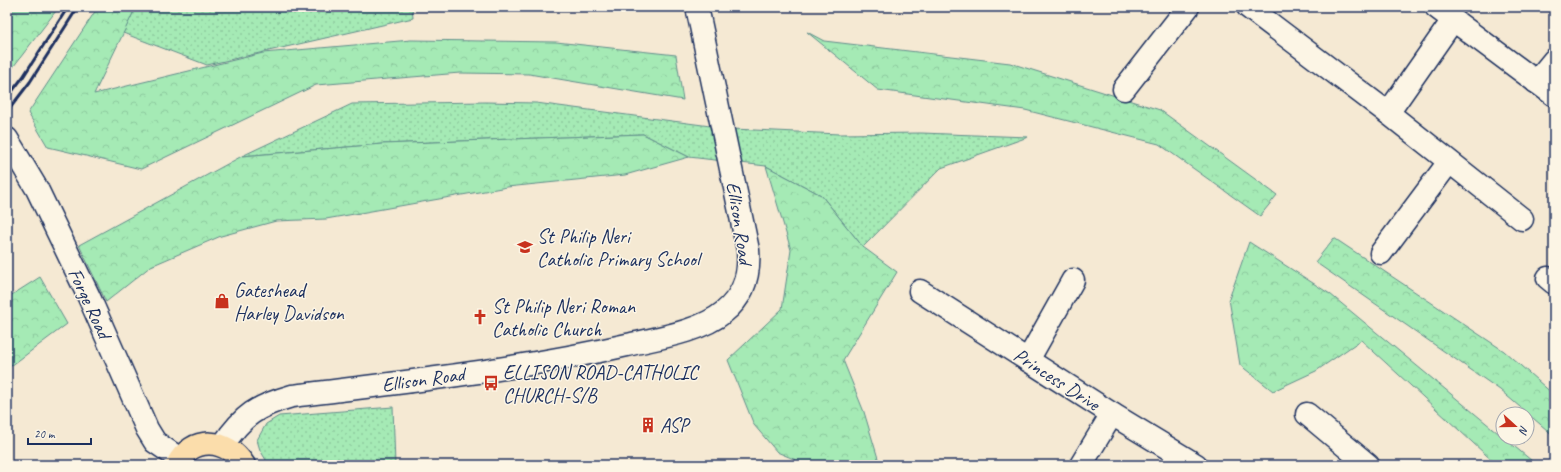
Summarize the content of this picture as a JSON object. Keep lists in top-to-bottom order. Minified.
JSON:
{"streets":{"street":["Ellison Road","Forge Road","Princess Drive"]},"places":{"school or university":["St Philip Neri Catholic Primary School"],"shop":["Gateshead Harley Davidson"],"church":["St Philip Neri Roman Catholic Church"],"bus stop":["ELLISON ROAD-CATHOLIC CHURCH-S/B"],"building":["ASP"]},"scale_bar":"20 m","north":"right"}
